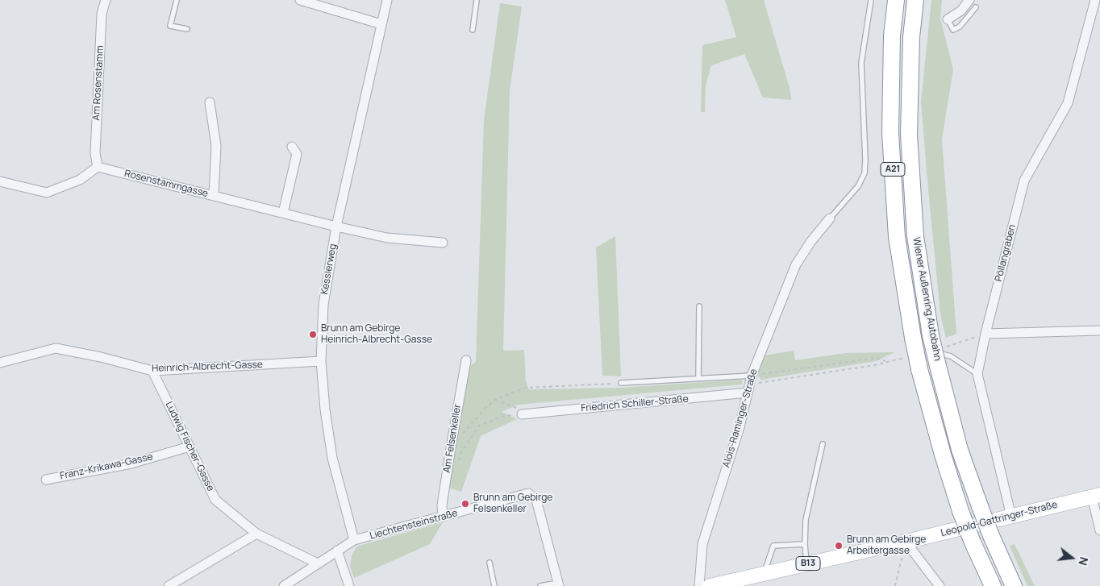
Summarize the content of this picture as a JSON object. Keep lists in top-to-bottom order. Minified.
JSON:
{"streets":{"highway":["A21","Wiener Außenring Autobahn"],"main road":["Leopold-Gattringer-Straße","B13"],"street":["Am Rosenstamm","Rosenstammgasse","Pöllangraben","Kesslerweg","Heinrich-Albrecht-Gasse","Friedrich Schiller-Straße","Alois-Raminger-Straße","Am Felsenkeller","Ludwig Fischer-Gasse","Franz-Krikawa-Gasse","Liechtensteinstraße"]},"crossings":[["Am Rosenstamm","Rosenstammgasse"],["Rosenstammgasse","Kesslerweg"],["Pöllangraben","Leopold-Gattringer-Straße"],["Kesslerweg","Heinrich-Albrecht-Gasse"],["Kesslerweg","Liechtensteinstraße"],["Heinrich-Albrecht-Gasse","Ludwig Fischer-Gasse"],["Friedrich Schiller-Straße","Alois-Raminger-Straße"],["Am Felsenkeller","Liechtensteinstraße"],["Ludwig Fischer-Gasse","Franz-Krikawa-Gasse"],["Ludwig Fischer-Gasse","Liechtensteinstraße"]],"places":["Brunn am Gebirge Heinrich-Albrecht-Gasse","Brunn am Gebirge Felsenkeller","Brunn am Gebirge Arbeitergasse"],"north":"right"}
